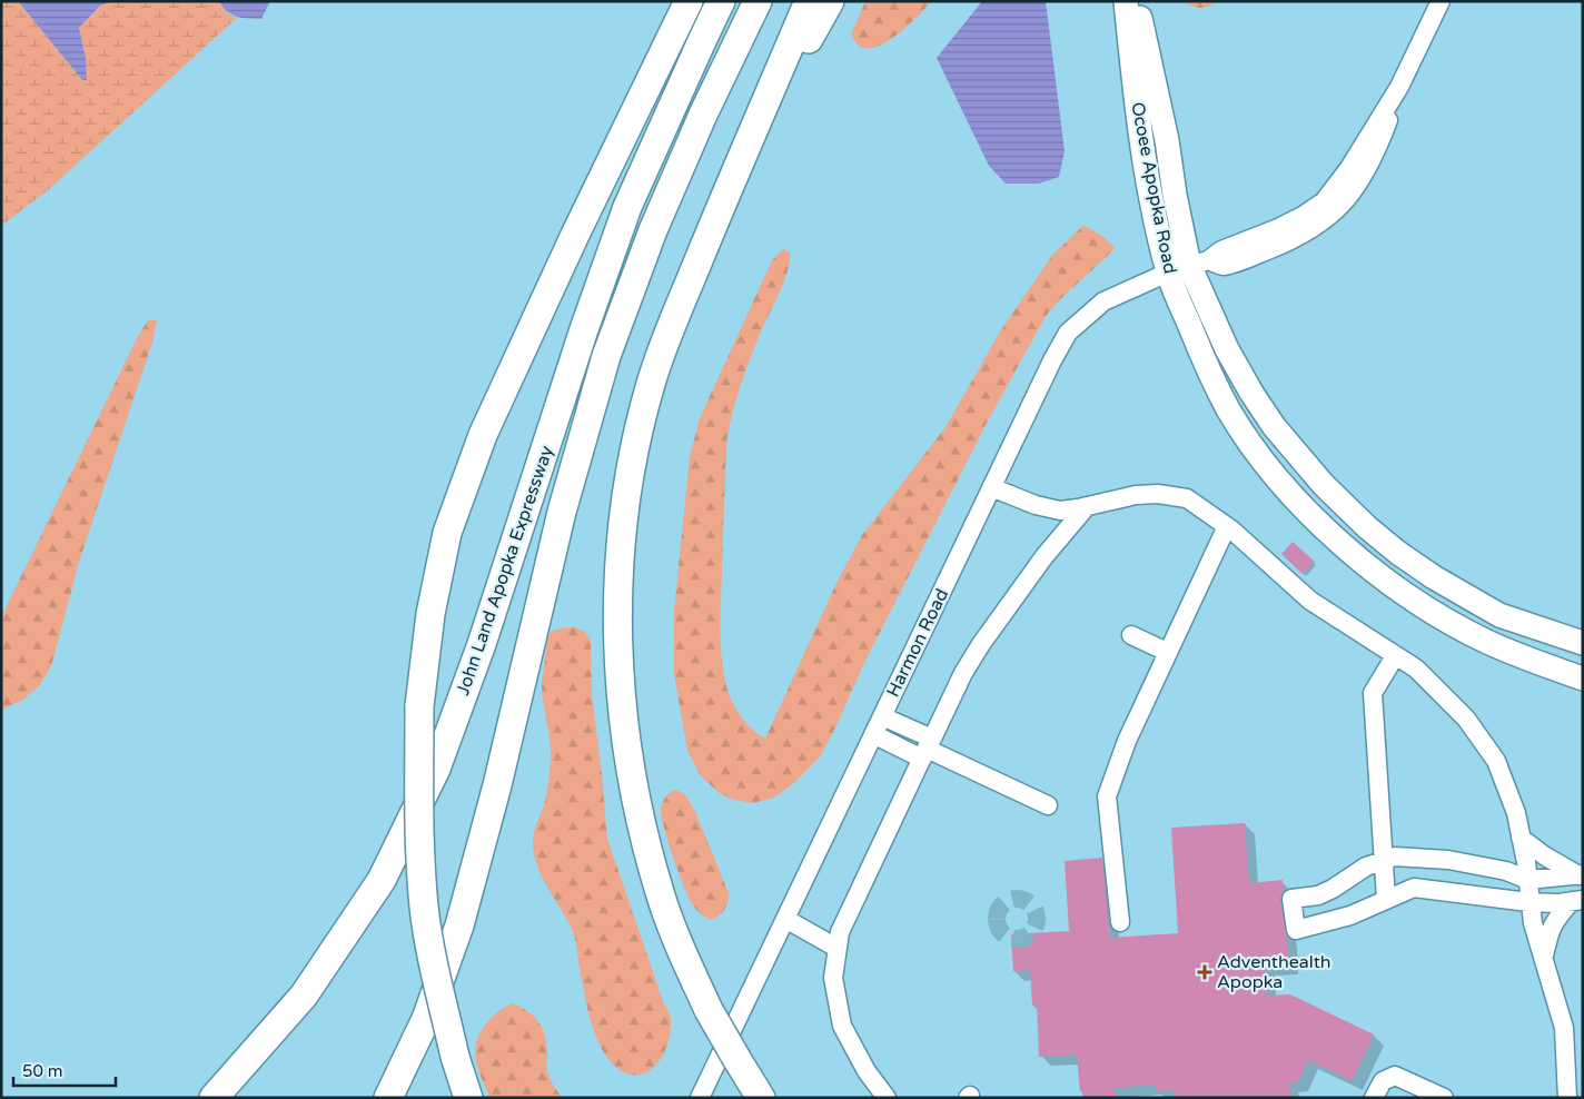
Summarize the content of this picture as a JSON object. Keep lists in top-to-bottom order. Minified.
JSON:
{"streets":{"highway":["John Land Apopka Expressway"],"main road":["Ocoee Apopka Road"],"street":["Harmon Road"]},"crossings":[["Ocoee Apopka Road","Harmon Road"]],"places":{"health":["Adventhealth Apopka"]},"scale_bar":"50 m"}
